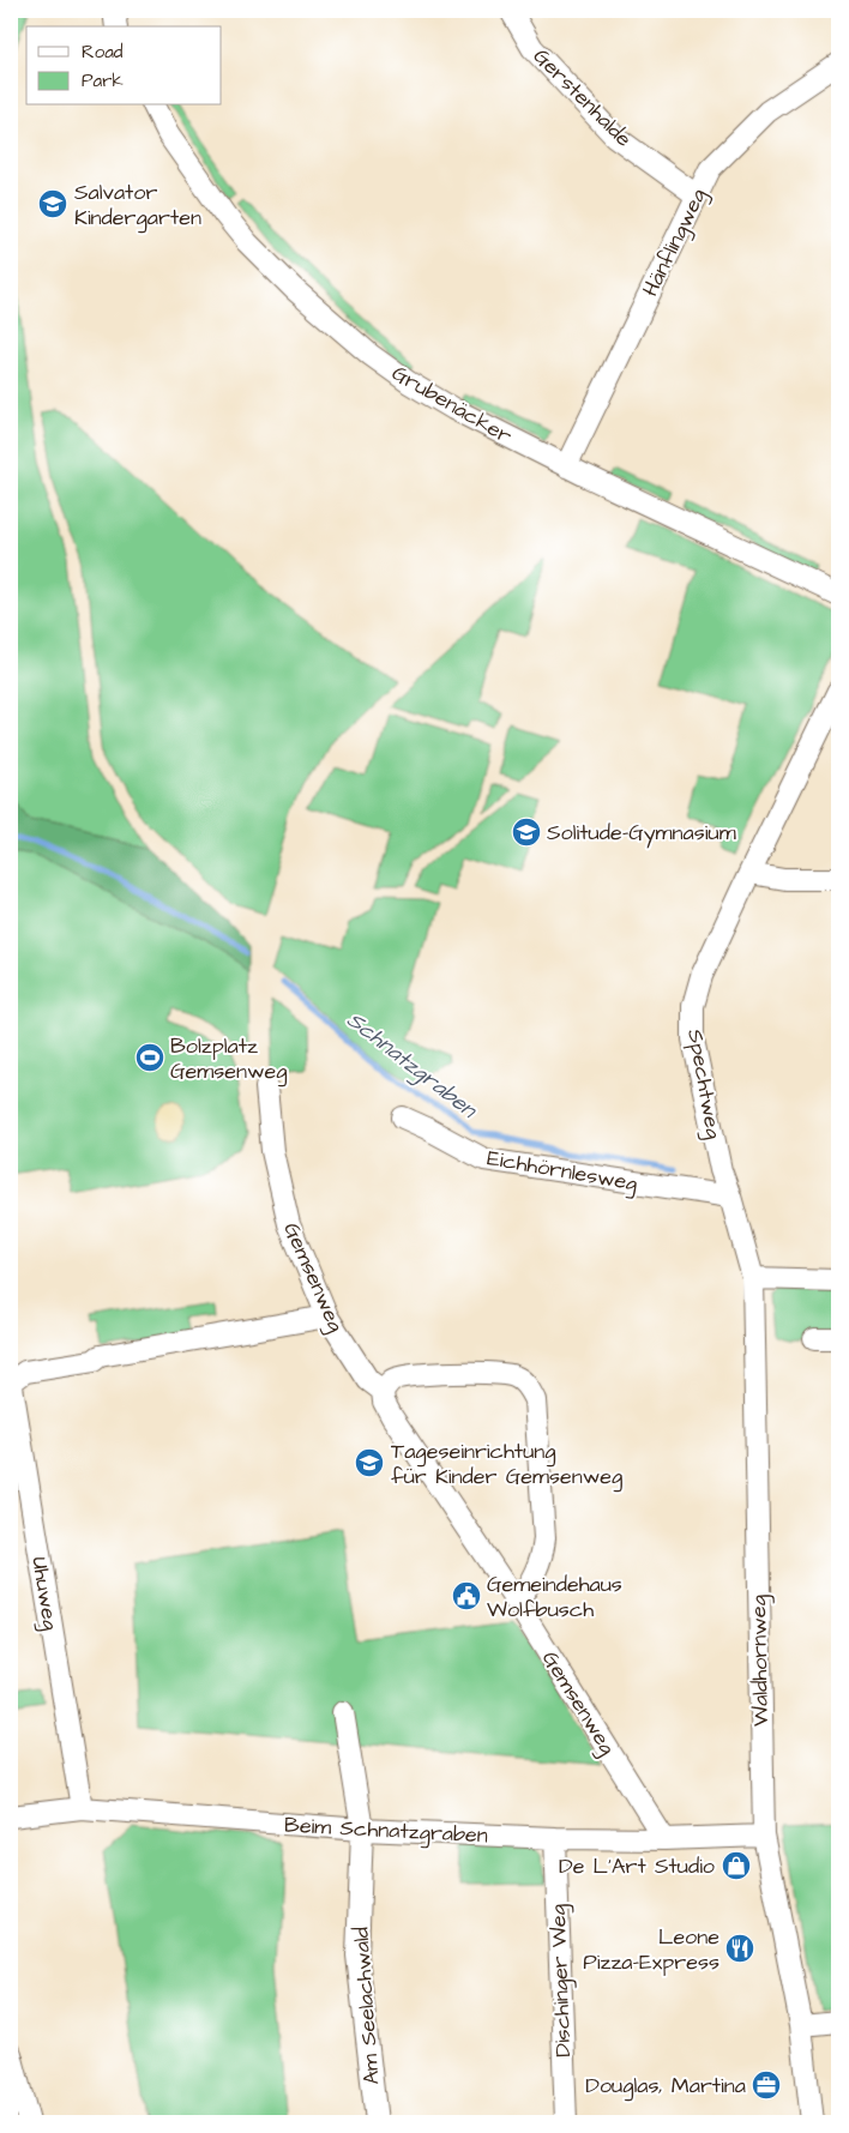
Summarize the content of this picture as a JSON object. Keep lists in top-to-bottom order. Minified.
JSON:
{"streets":{"street":["Gerstenhalde","Hänflingweg","Grubenäcker","Spechtweg","Eichhörnlesweg","Gemsenweg","Uhuweg","Waldhornweg","Beim Schnatzgraben","Dischinger Weg","Am Seelachwald"]},"crossings":[["Gerstenhalde","Hänflingweg"],["Hänflingweg","Grubenäcker"],["Spechtweg","Eichhörnlesweg"],["Spechtweg","Waldhornweg"],["Eichhörnlesweg","Waldhornweg"],["Gemsenweg","Beim Schnatzgraben"],["Uhuweg","Beim Schnatzgraben"],["Waldhornweg","Beim Schnatzgraben"],["Beim Schnatzgraben","Dischinger Weg"],["Beim Schnatzgraben","Am Seelachwald"]],"water":["Schnatzgraben"],"places":{"school or university":["Salvator Kindergarten","Solitude-Gymnasium","Tageseinrichtung für Kinder Gemsenweg"],"sports":["Bolzplatz Gemsenweg"],"public building":["Gemeindehaus Wolfbusch"],"shop":["De L'Art Studio"],"restaurant":["Leone Pizza-Express"],"office":["Douglas, Martina"]},"legend":["Road","Park"]}
